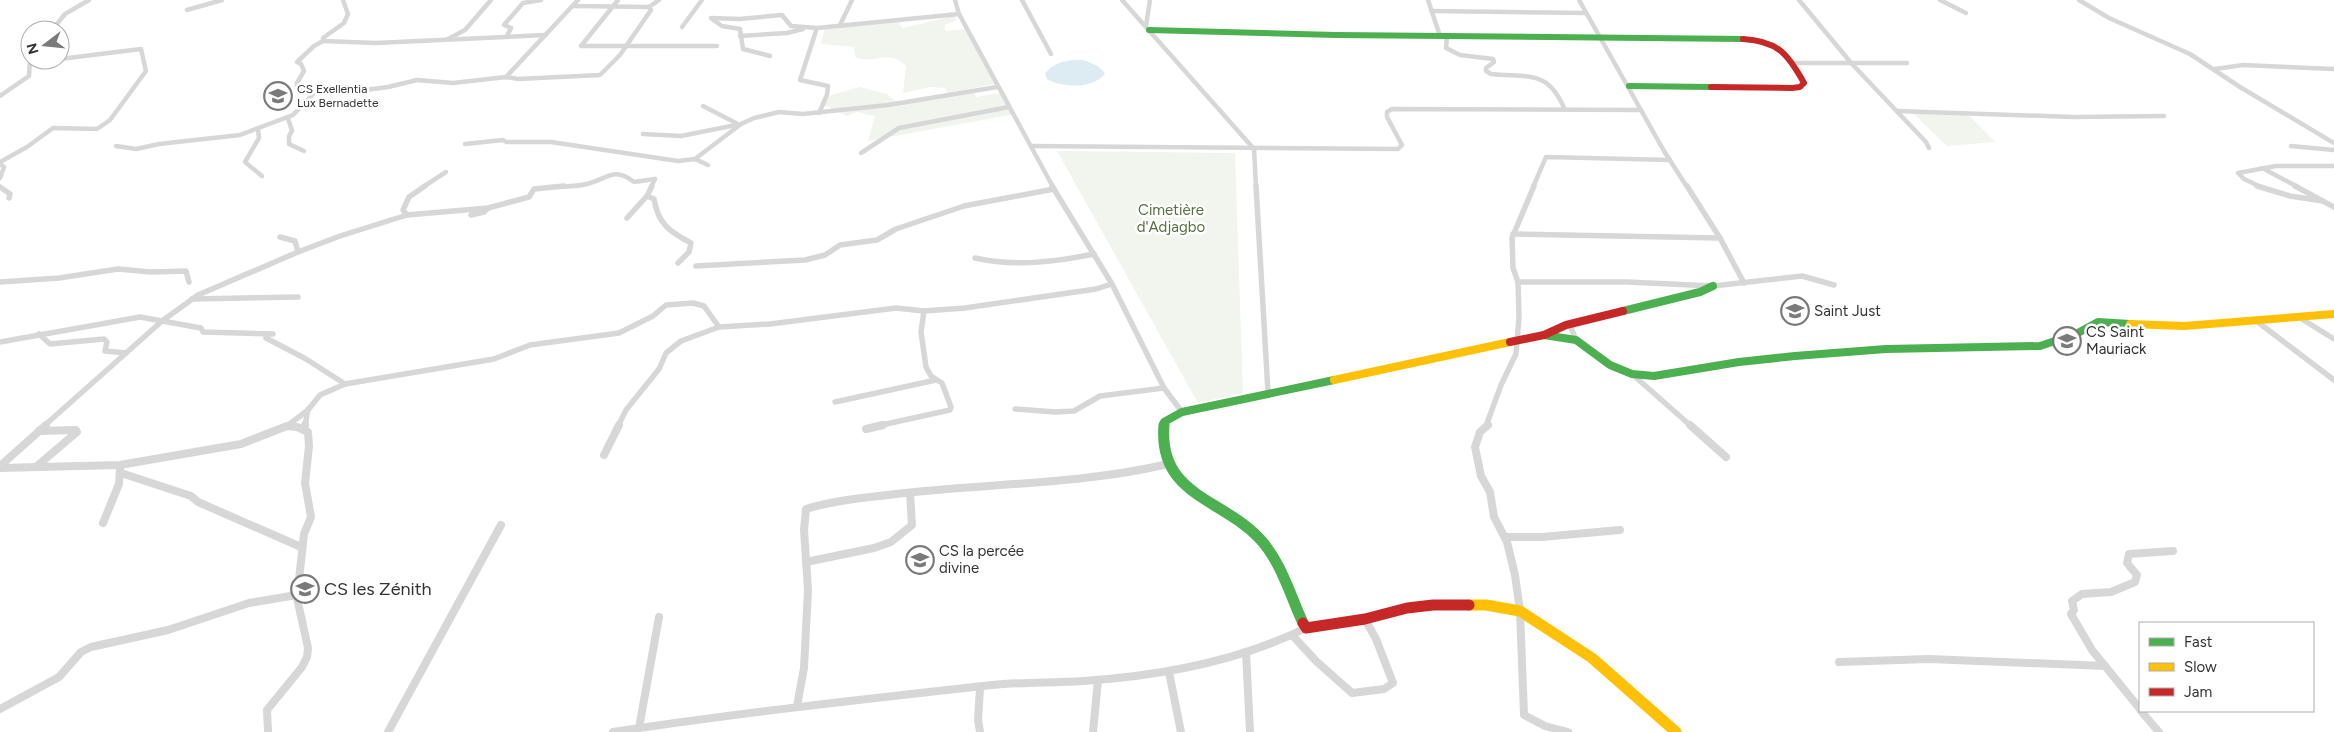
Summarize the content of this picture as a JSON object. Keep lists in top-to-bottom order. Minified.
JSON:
{"parks":["Cimetière d'Adjagbo"],"places":{"school or university":["CS Exellentia Lux Bernadette","Saint Just","CS Saint Mauriack","CS la percée divine","CS les Zénith"]},"legend":["Fast","Slow","Jam"],"north":"left"}
